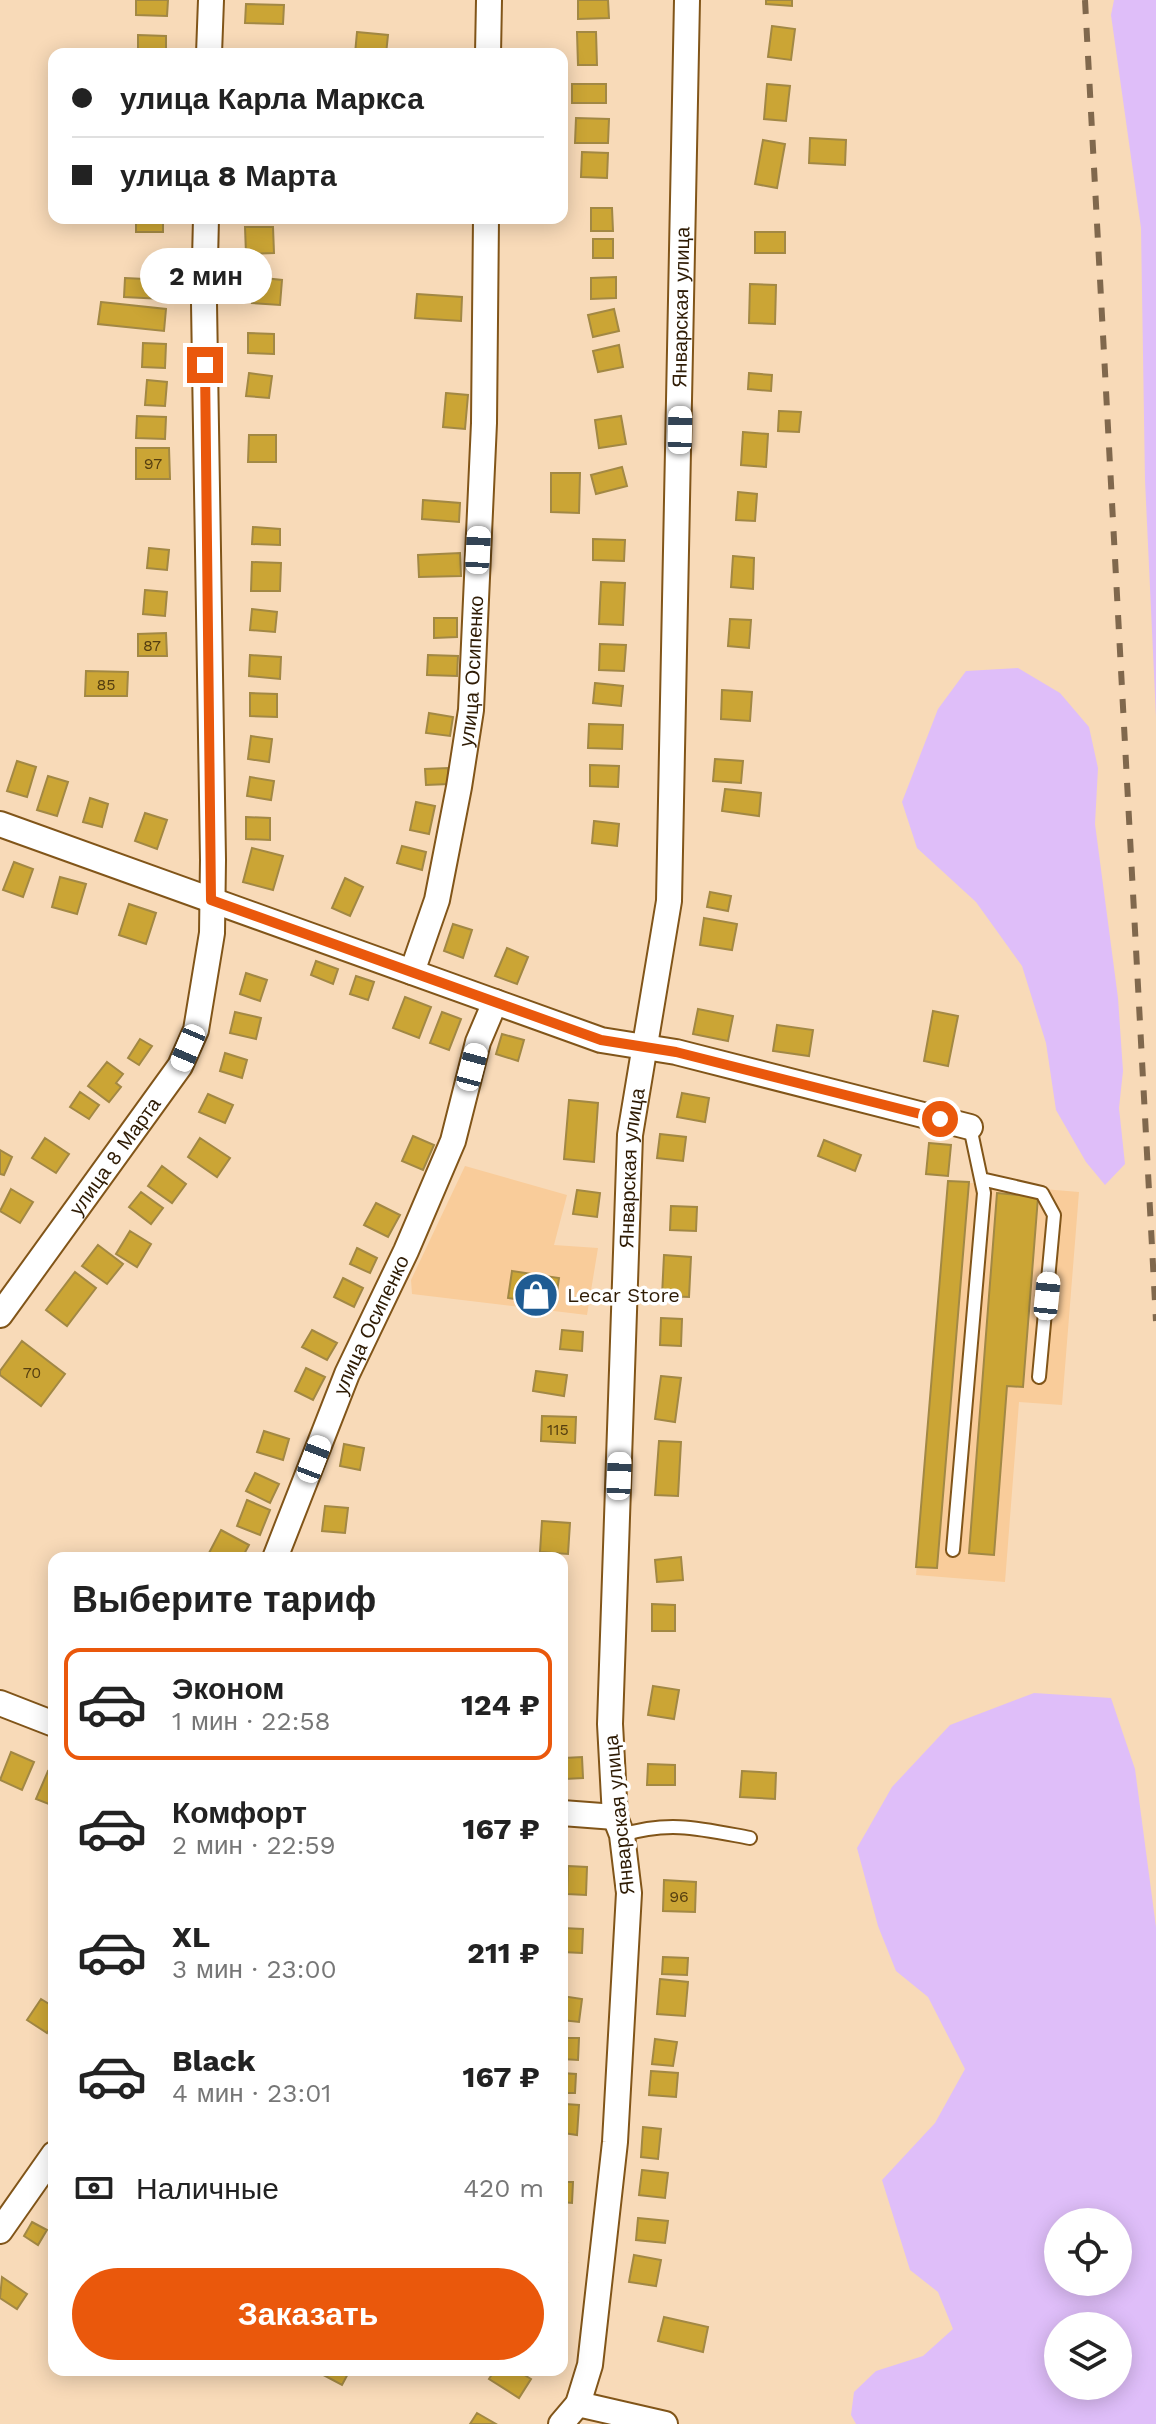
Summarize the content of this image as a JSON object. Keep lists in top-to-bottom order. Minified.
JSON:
{"streets":{"street":["Январская улица","улица Осипенко","улица 8 Марта"]},"places":{"shop":["Lecar Store"]},"house_numbers":["97","87","85","70","115","96"],"page":{"banner":["улица Карла Маркса","улица 8 Марта"],"bubble":"2 мин","heading":"Выберите тариф","list":[{"name":"Эконом","note":"1 мин · 22:58","value":"124 ₽"},{"name":"Комфорт","note":"2 мин · 22:59","value":"167 ₽"},{"name":"XL","note":"3 мин · 23:00","value":"211 ₽"},{"name":"Black","note":"4 мин · 23:01","value":"167 ₽"}],"pay":["Наличные","420 m"],"buttons":"Заказать"}}
